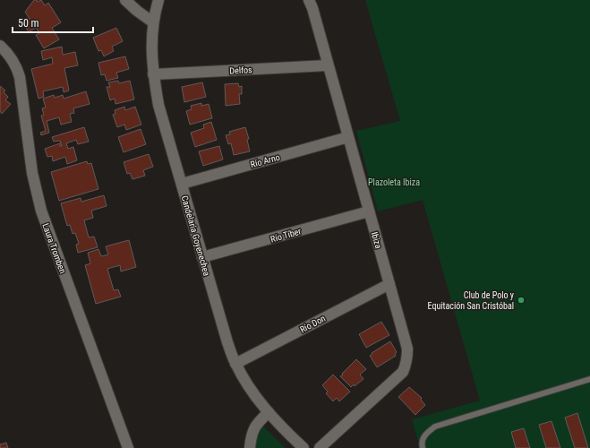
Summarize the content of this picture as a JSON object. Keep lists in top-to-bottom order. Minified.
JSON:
{"streets":{"street":["Delfos","Río Arno","Río Tíber","Candelaria Goyenechea","Ibiza","Laura Tromben","Río Don"]},"crossings":[["Delfos","Candelaria Goyenechea"],["Delfos","Ibiza"],["Río Arno","Candelaria Goyenechea"],["Río Arno","Ibiza"],["Río Tíber","Candelaria Goyenechea"],["Río Tíber","Ibiza"],["Candelaria Goyenechea","Río Don"],["Ibiza","Río Don"]],"parks":["Plazoleta Ibiza"],"places":["Club de Polo y Equitación San Cristóbal"],"scale_bar":"50 m"}
